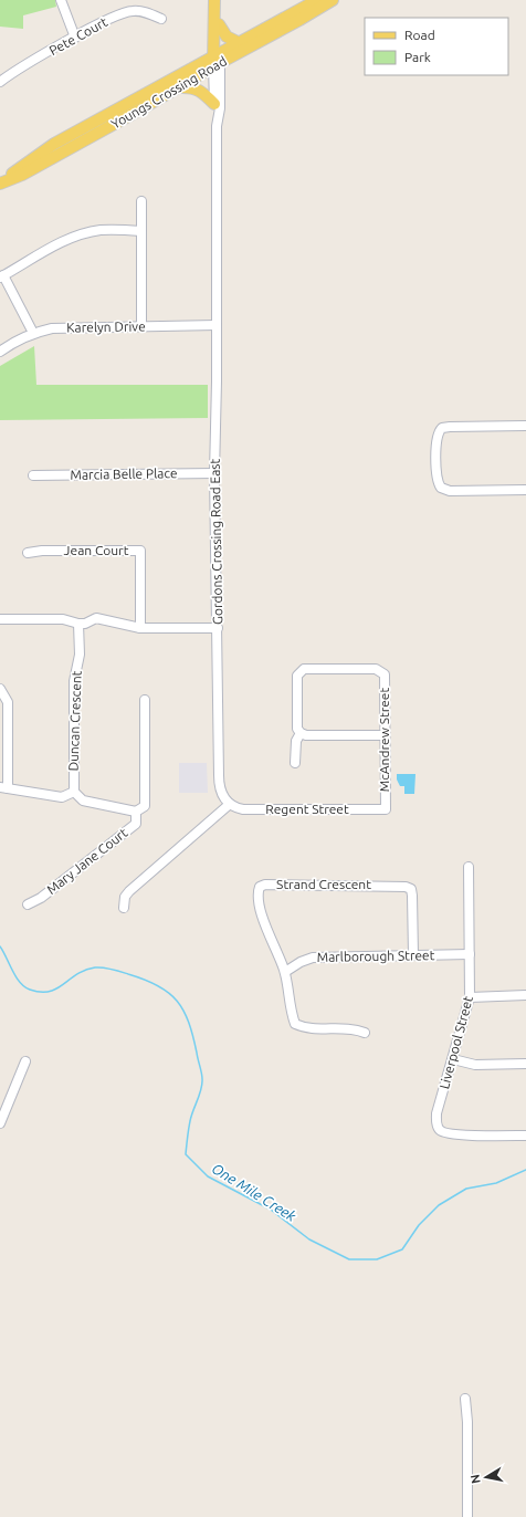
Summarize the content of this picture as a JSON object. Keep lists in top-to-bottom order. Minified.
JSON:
{"streets":{"main road":["Youngs Crossing Road"],"street":["Pete Court","Karelyn Drive","Marcia Belle Place","Gordons Crossing Road East","Jean Court","Duncan Crescent","McAndrew Street","Regent Street","Mary Jane Court","Strand Crescent","Marlborough Street","Liverpool Street"]},"crossings":[["Youngs Crossing Road","Gordons Crossing Road East"],["Karelyn Drive","Gordons Crossing Road East"],["Marcia Belle Place","Gordons Crossing Road East"],["Gordons Crossing Road East","Regent Street"],["McAndrew Street","Regent Street"],["Strand Crescent","Marlborough Street"],["Marlborough Street","Liverpool Street"]],"water":["One Mile Creek"],"legend":["Road","Park"],"north":"left"}
